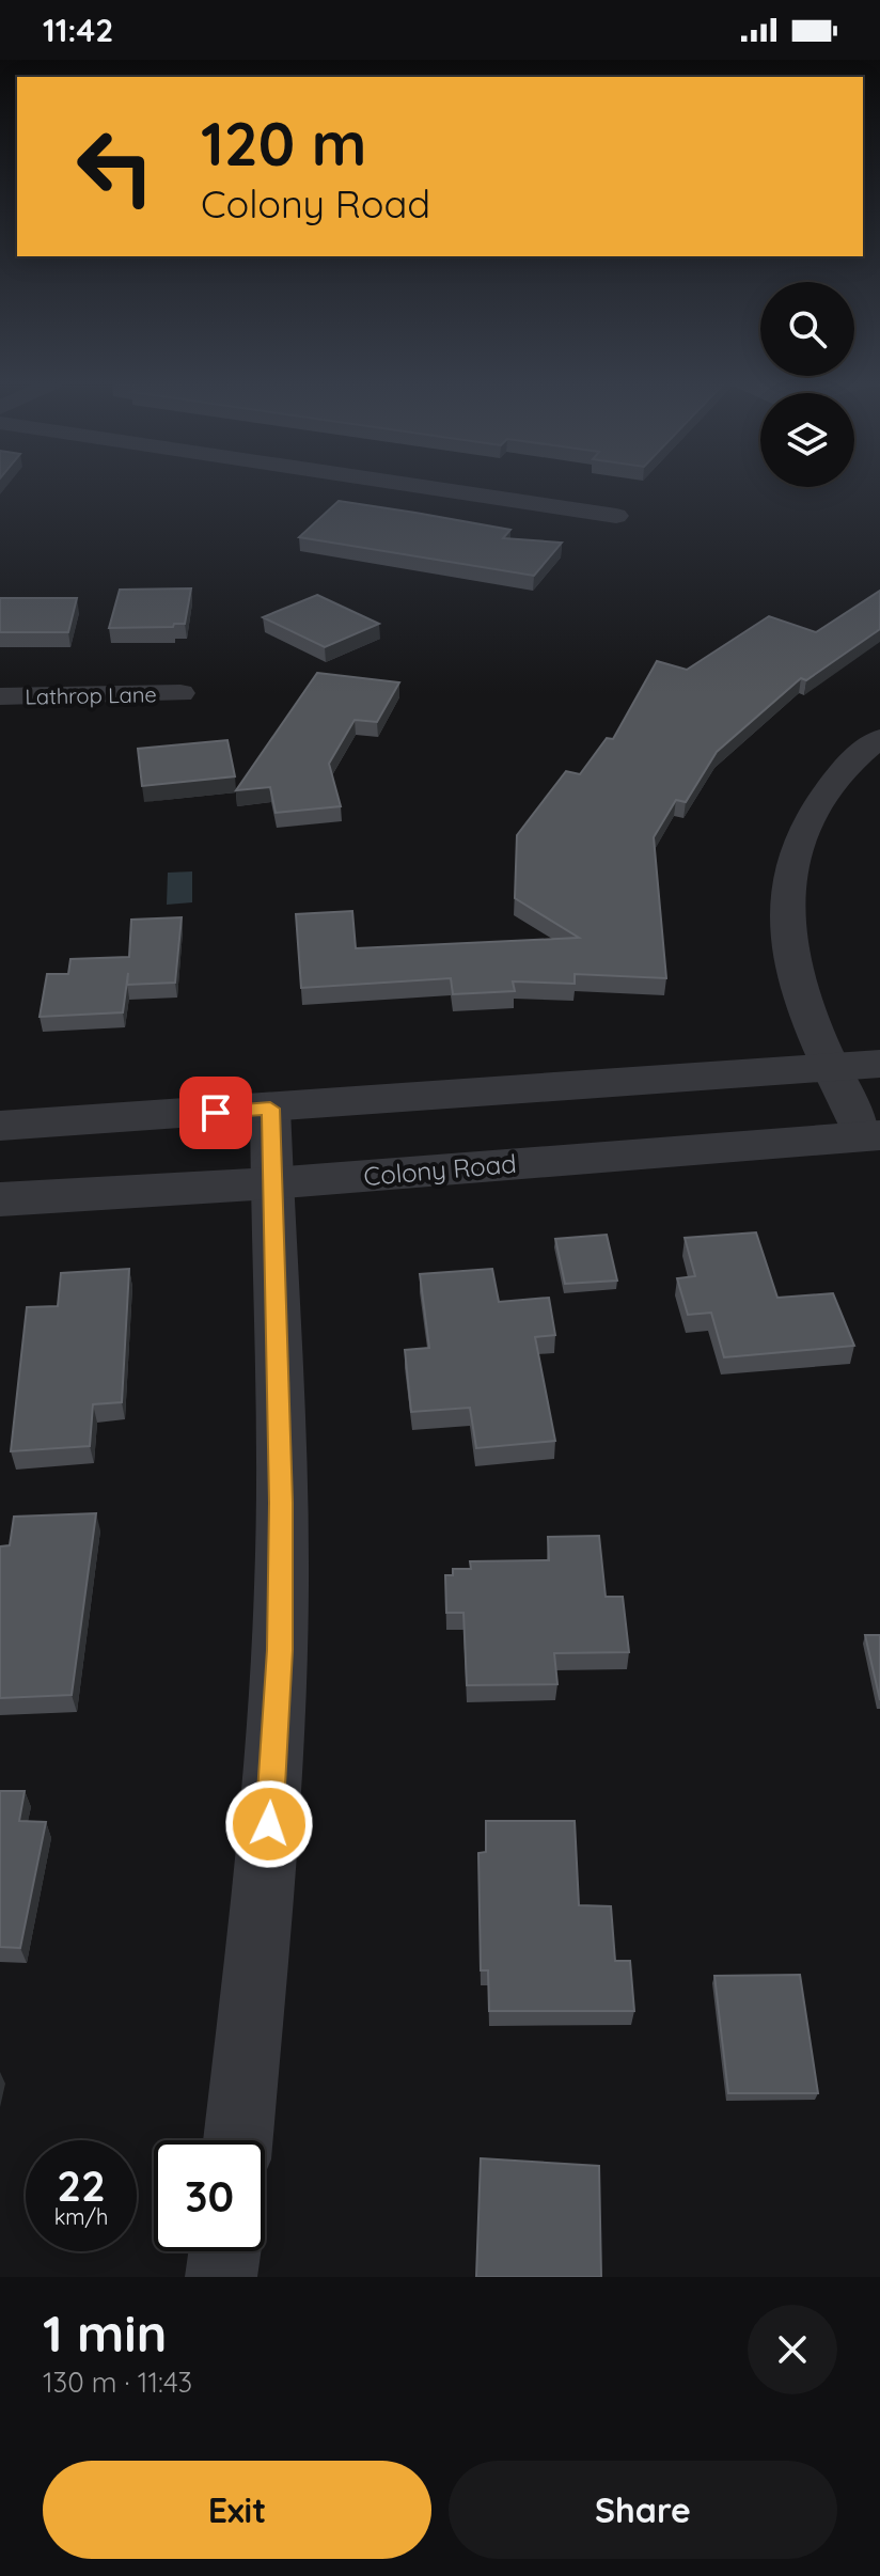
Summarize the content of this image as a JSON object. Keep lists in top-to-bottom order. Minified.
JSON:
{"streets":{"street":["Lathrop Lane","Colony Road"]},"page":{"status":"11:42","turn":["120 m","Colony Road"],"speed":"22 km/h","limit":"30","heading":["1 min","130 m · 11:43"],"buttons":["Exit","Share"]}}
